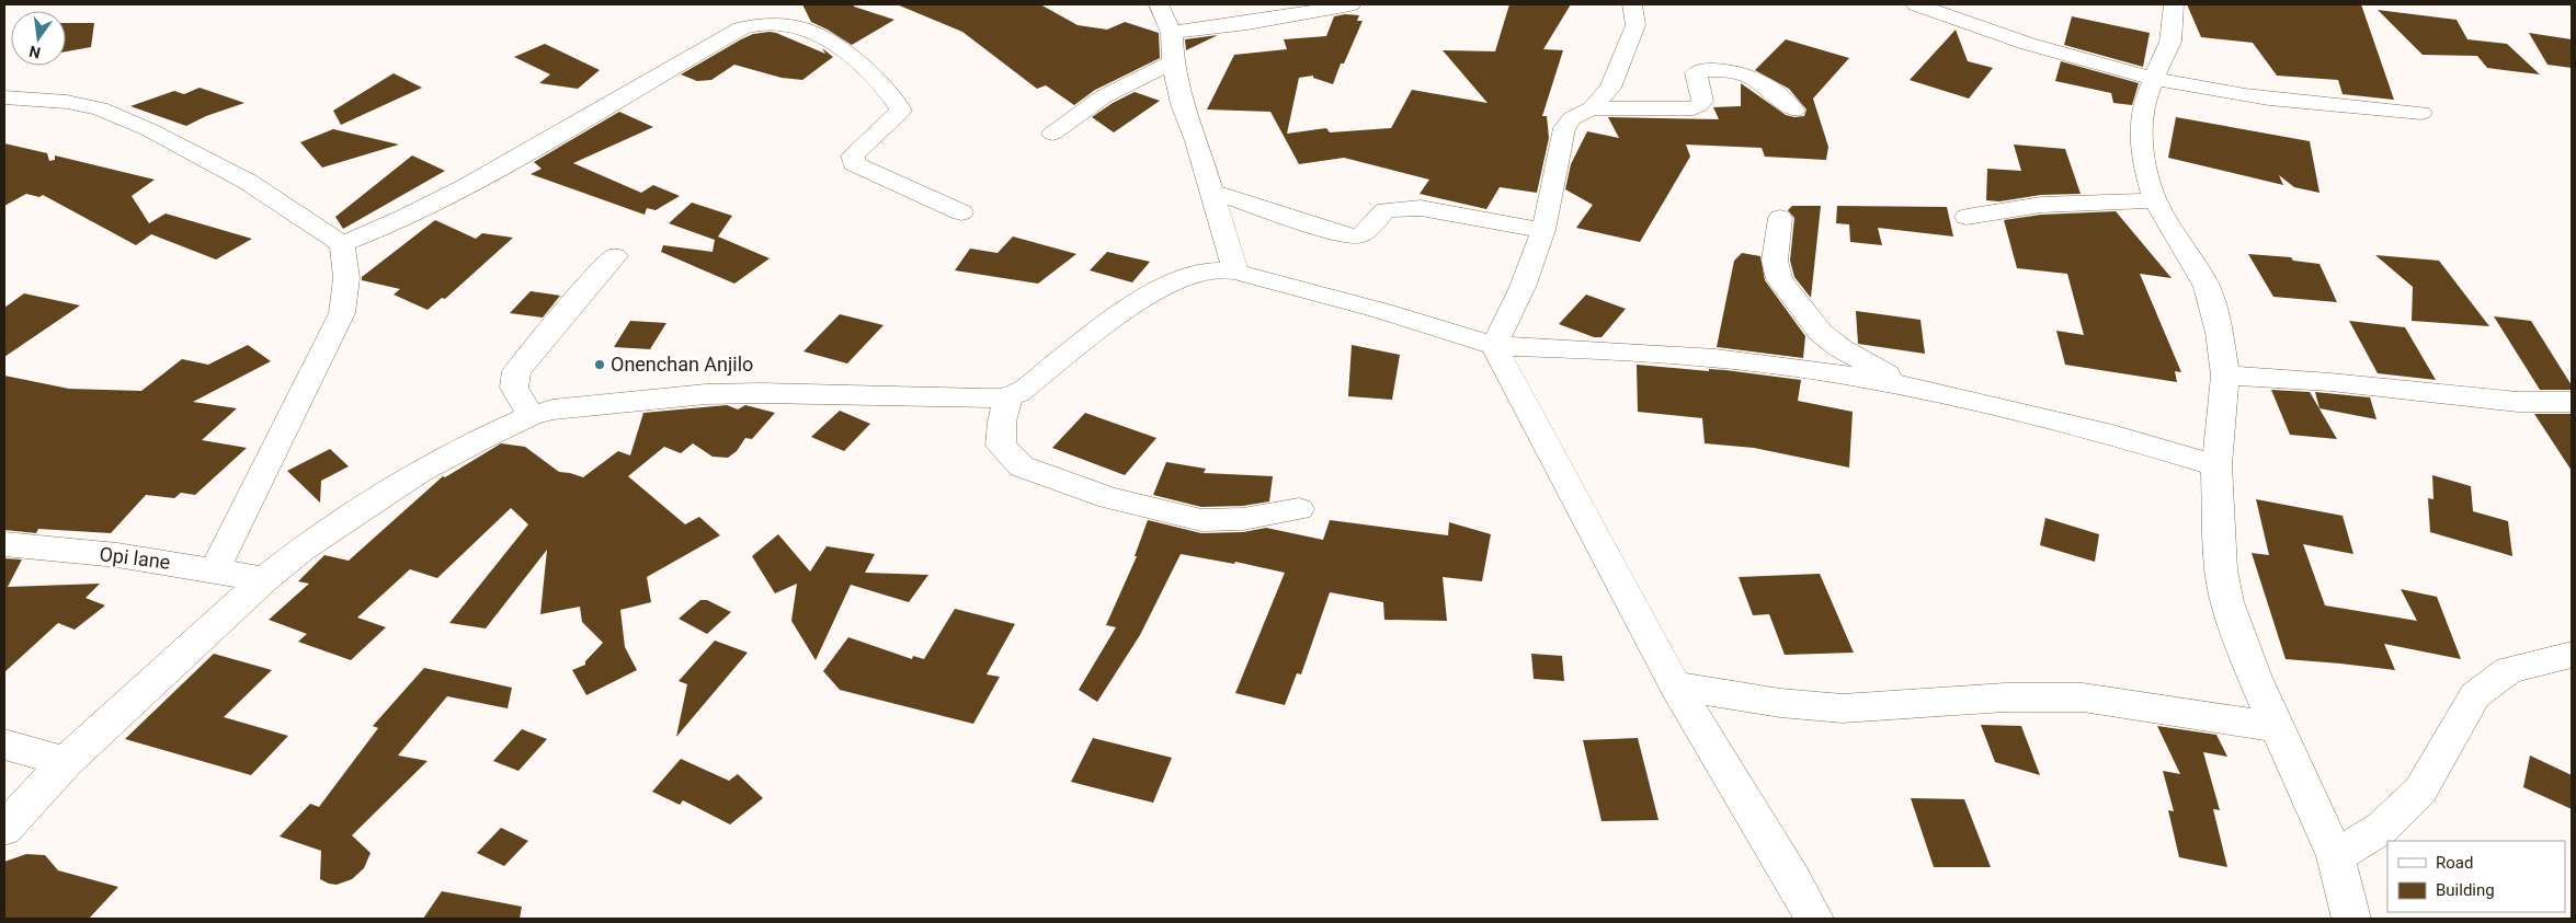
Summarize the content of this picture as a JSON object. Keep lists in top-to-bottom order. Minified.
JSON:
{"streets":{"street":["Opi lane"]},"places":["Onenchan Anjilo"],"legend":["Road","Building"],"north":"bottom"}
